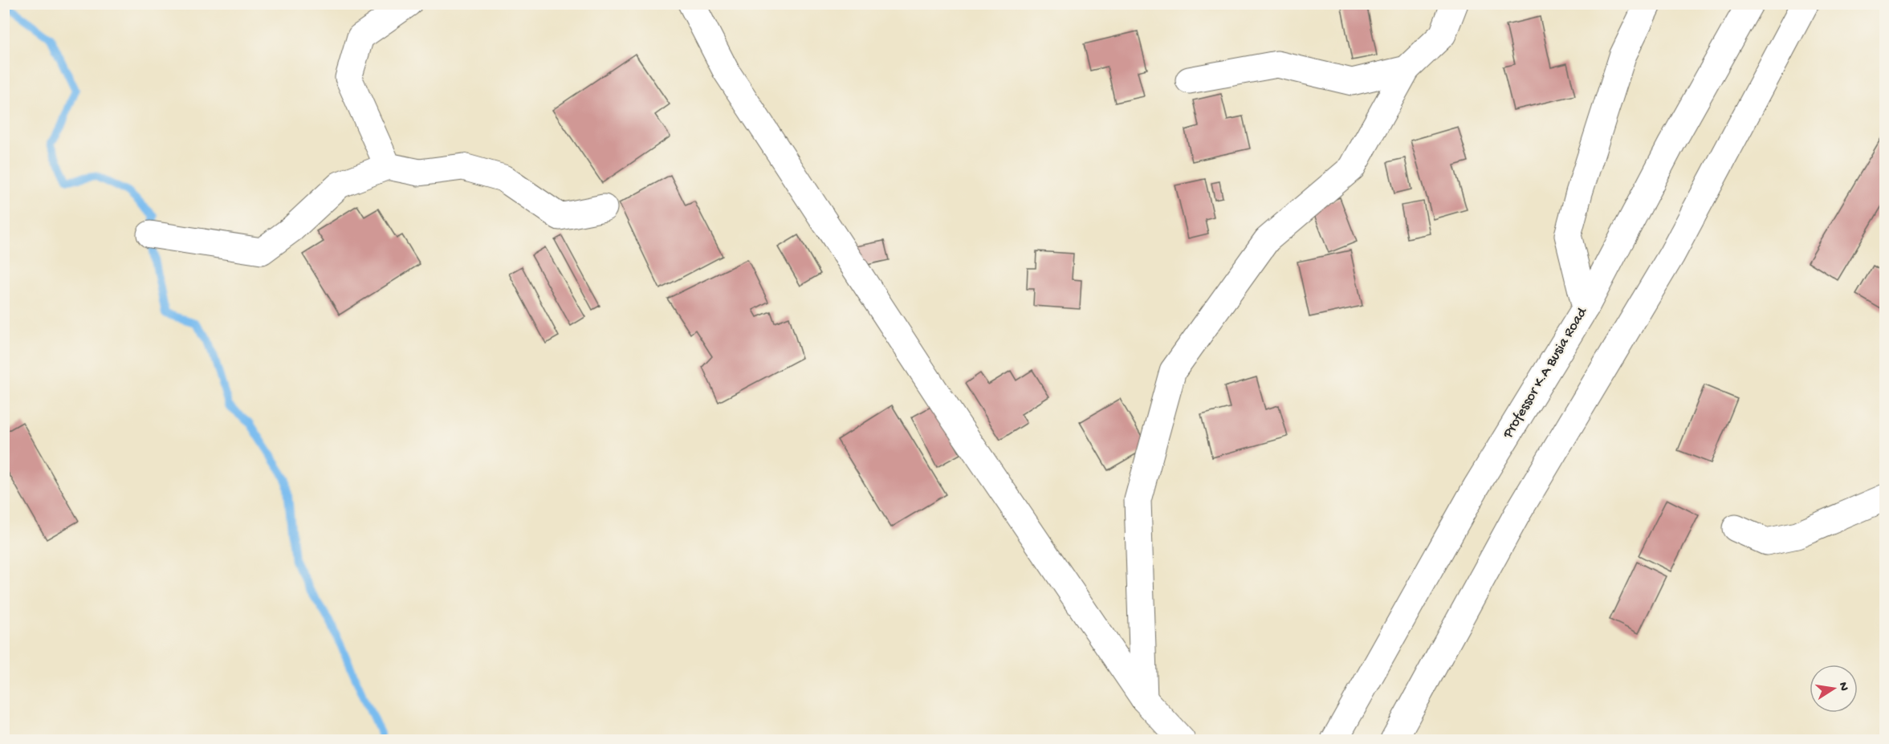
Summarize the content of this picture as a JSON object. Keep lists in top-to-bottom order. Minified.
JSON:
{"streets":{"street":["Professor K.A Busia Road"]},"north":"right"}
